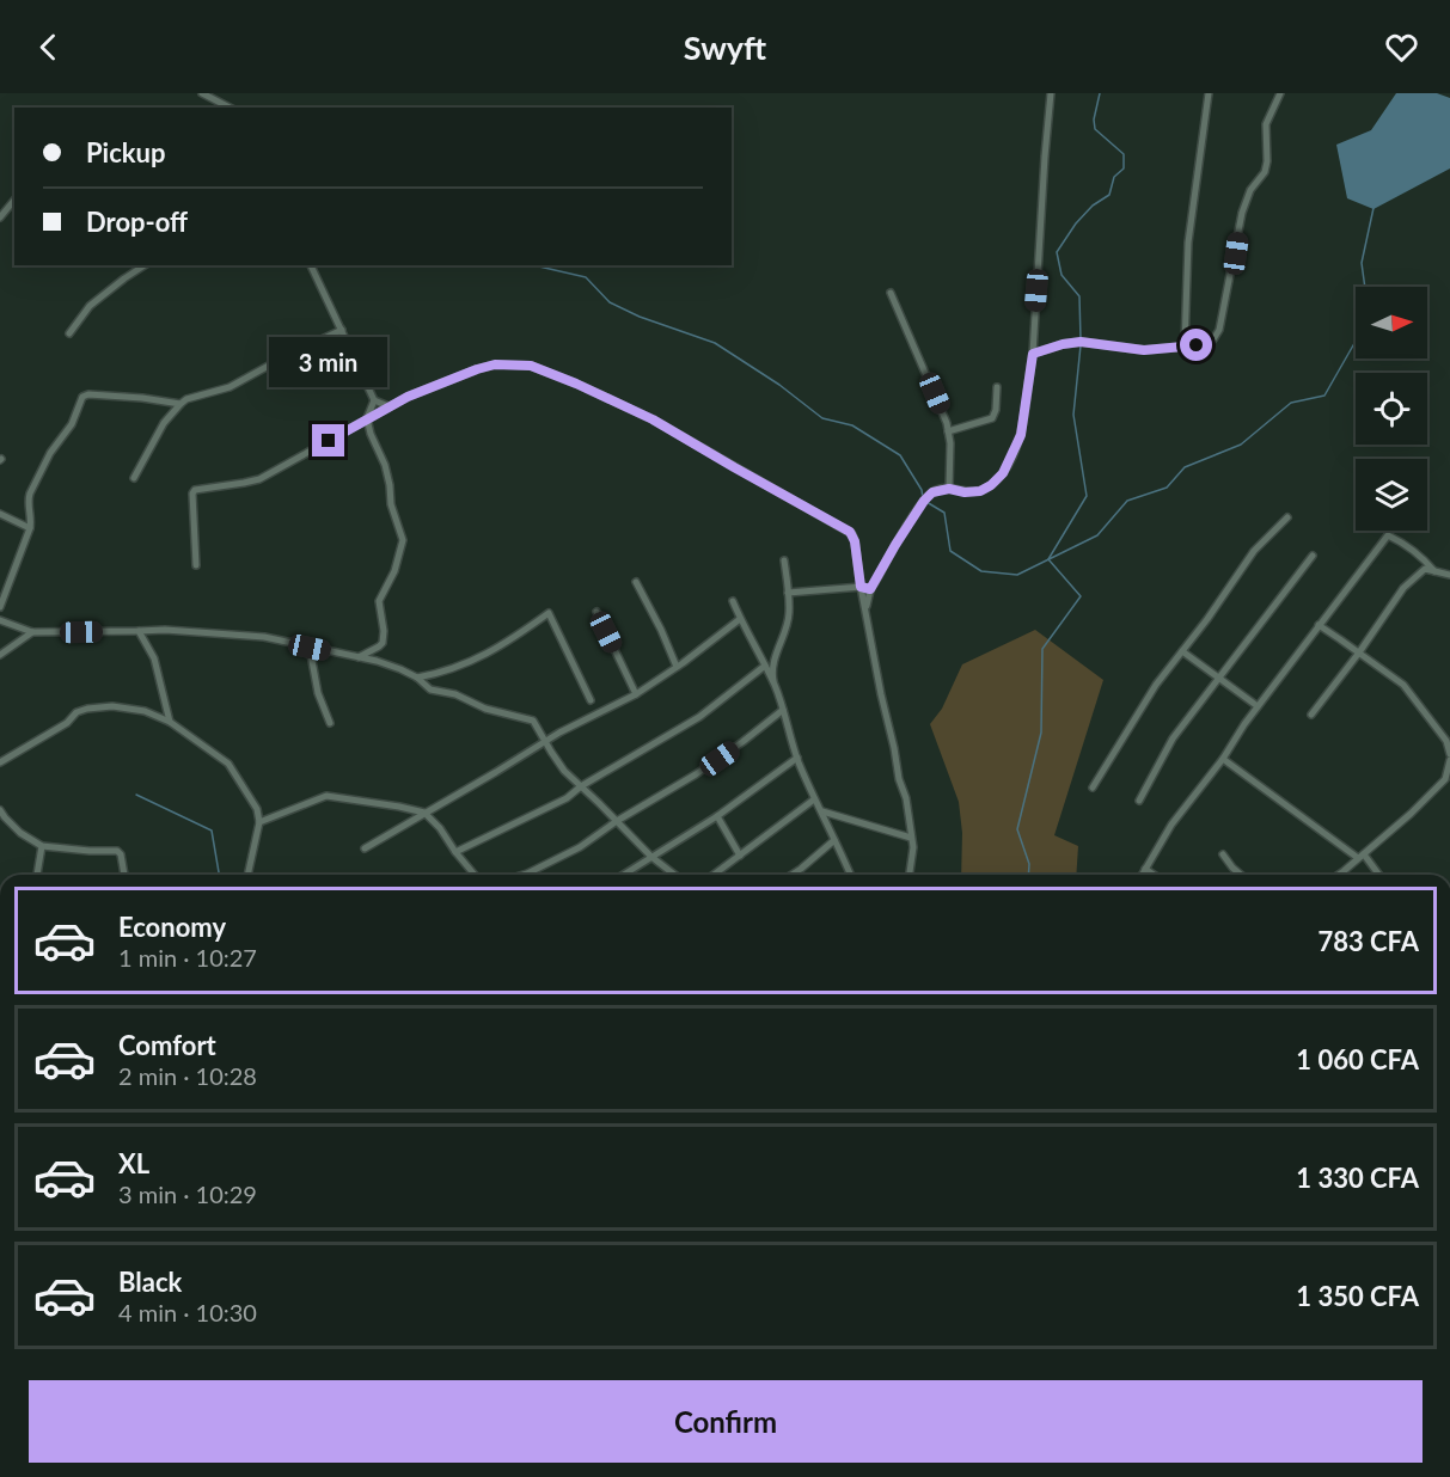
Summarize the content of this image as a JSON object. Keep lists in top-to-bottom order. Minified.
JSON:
{"north":"right","page":{"header":"Swyft","banner":["Pickup","Drop-off"],"bubble":"3 min","list":[{"name":"Economy","note":"1 min · 10:27","value":"783 CFA"},{"name":"Comfort","note":"2 min · 10:28","value":"1 060 CFA"},{"name":"XL","note":"3 min · 10:29","value":"1 330 CFA"},{"name":"Black","note":"4 min · 10:30","value":"1 350 CFA"}],"buttons":"Confirm"}}
